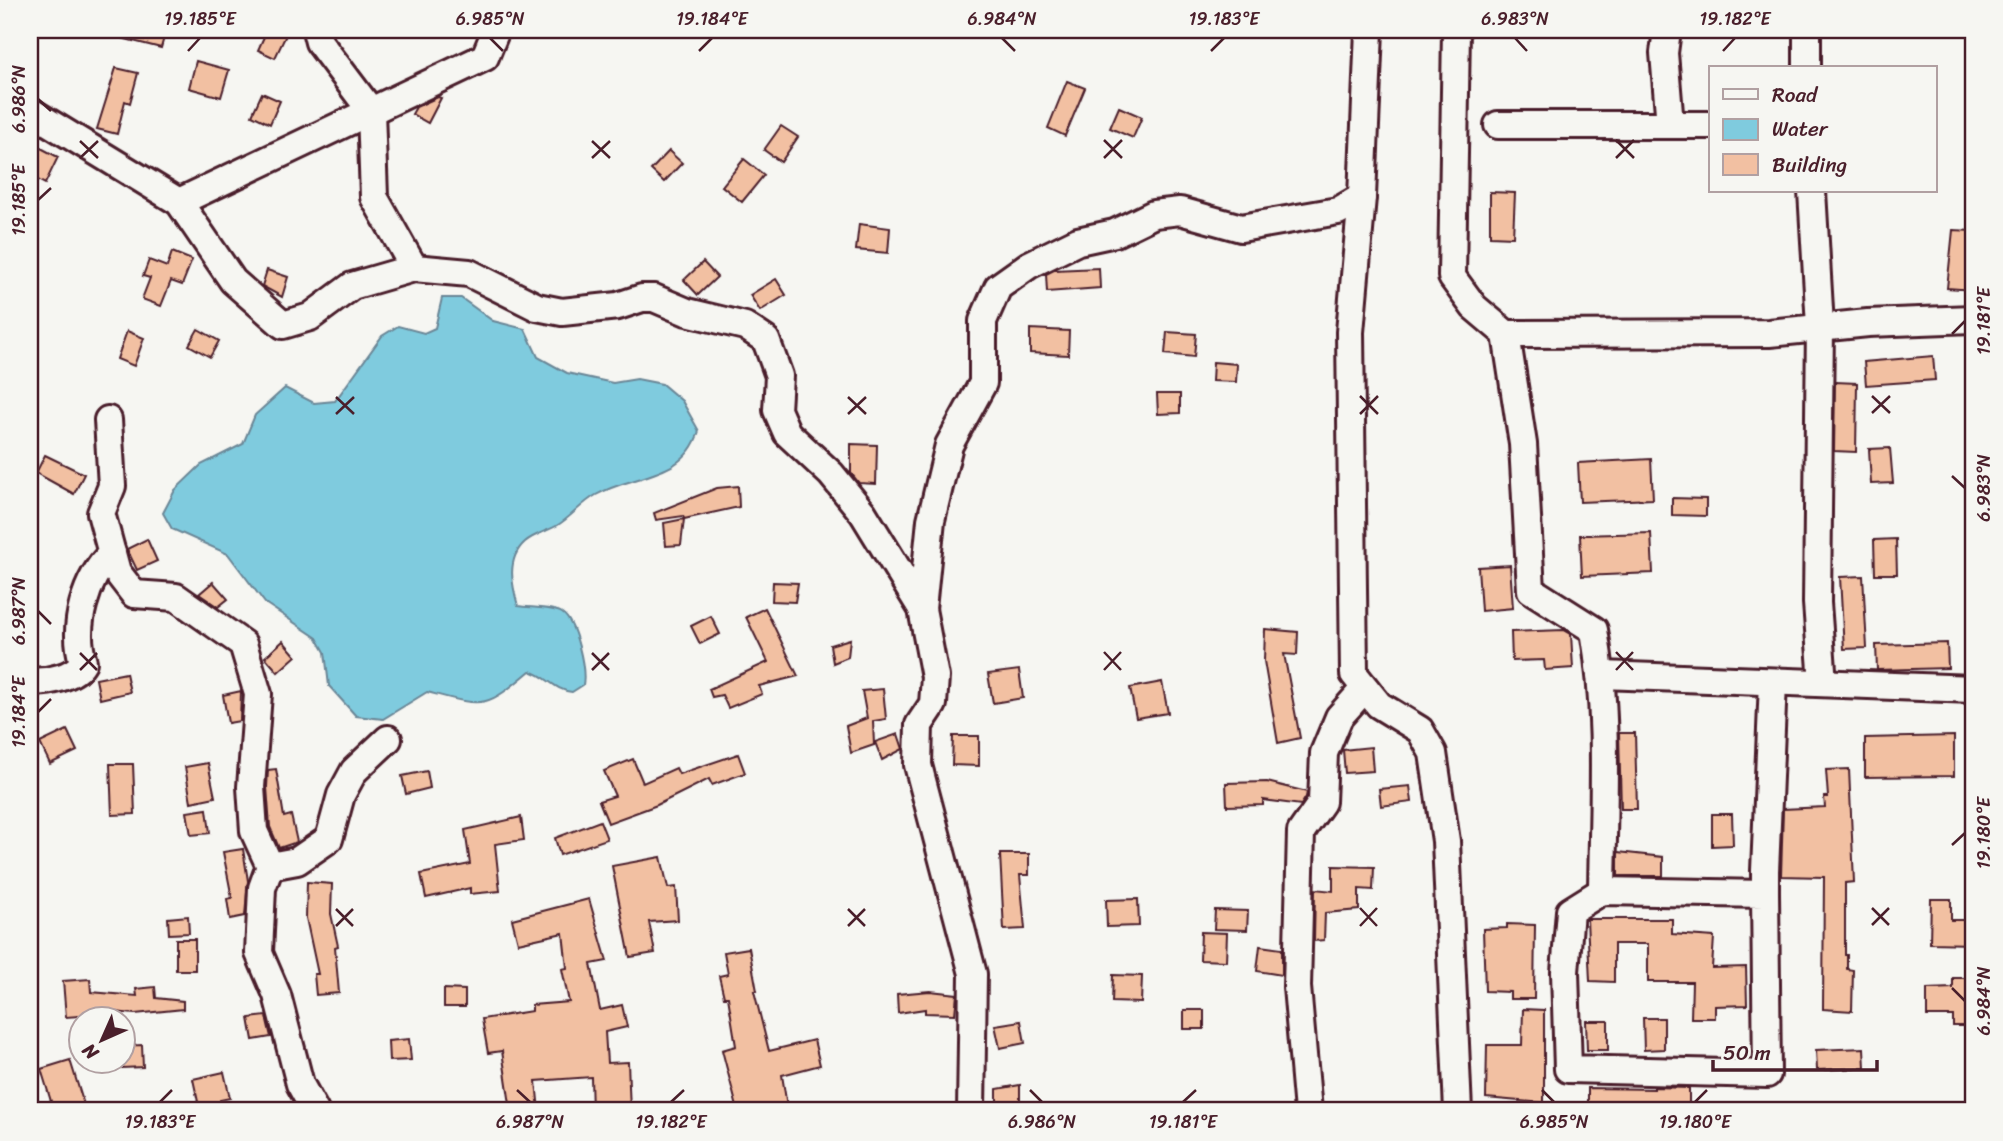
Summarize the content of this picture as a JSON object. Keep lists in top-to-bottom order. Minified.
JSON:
{"legend":["Road","Water","Building"],"scale_bar":"50 m","north":"bottom left","coordinates":["19.185°E","6.985°N","19.184°E","6.984°N","19.183°E","6.983°N","19.182°E","6.986°N","19.181°E","6.987°N","19.180°E"]}
